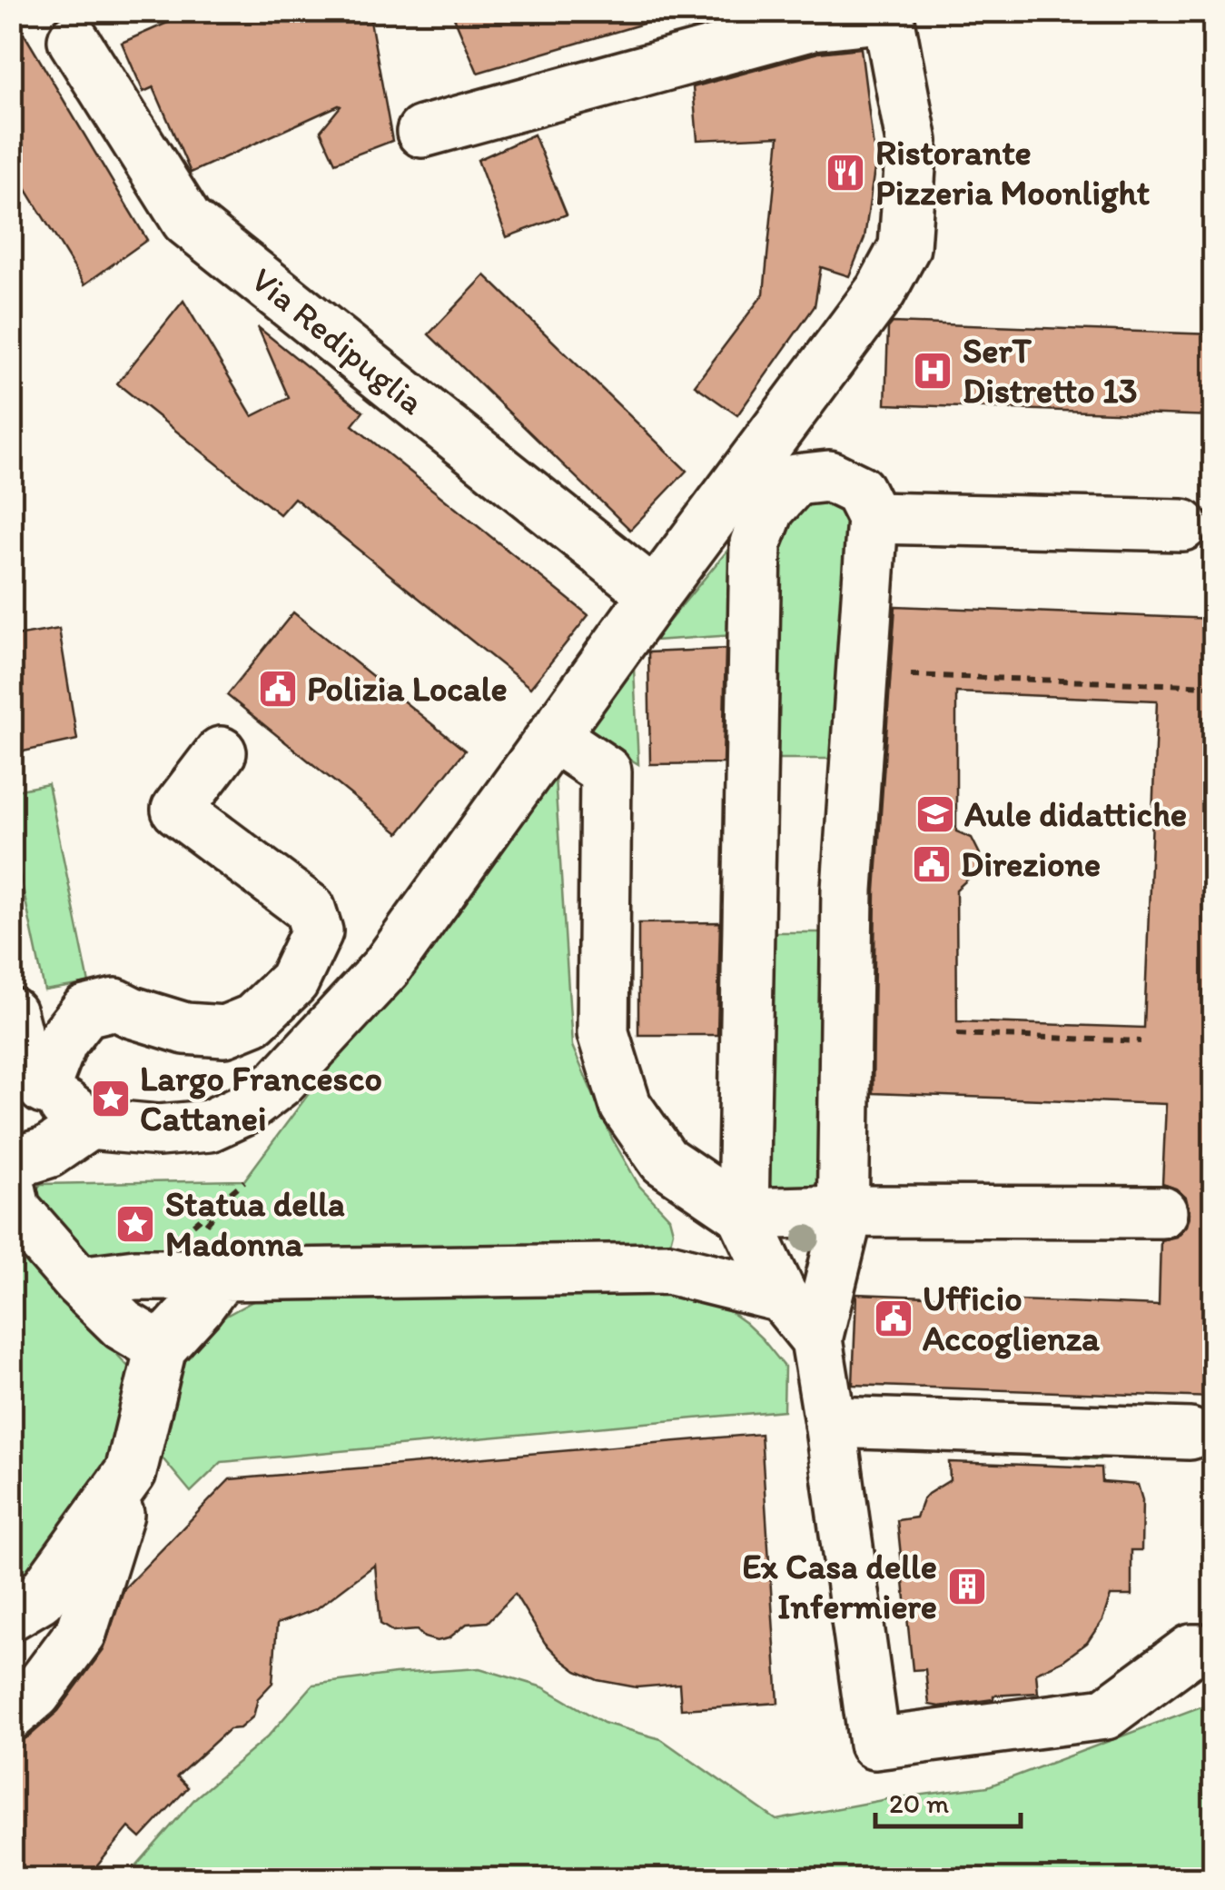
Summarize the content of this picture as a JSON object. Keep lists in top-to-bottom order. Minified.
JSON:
{"streets":{"street":["Via Redipuglia"]},"places":{"restaurant":["Ristorante Pizzeria Moonlight"],"hospital":["SerT Distretto 13"],"public building":["Polizia Locale","Direzione","Ufficio Accoglienza"],"school or university":["Aule didattiche"],"place":["Largo Francesco Cattanei","Statua della Madonna"],"building":["Ex Casa delle Infermiere"]},"scale_bar":"20 m"}
